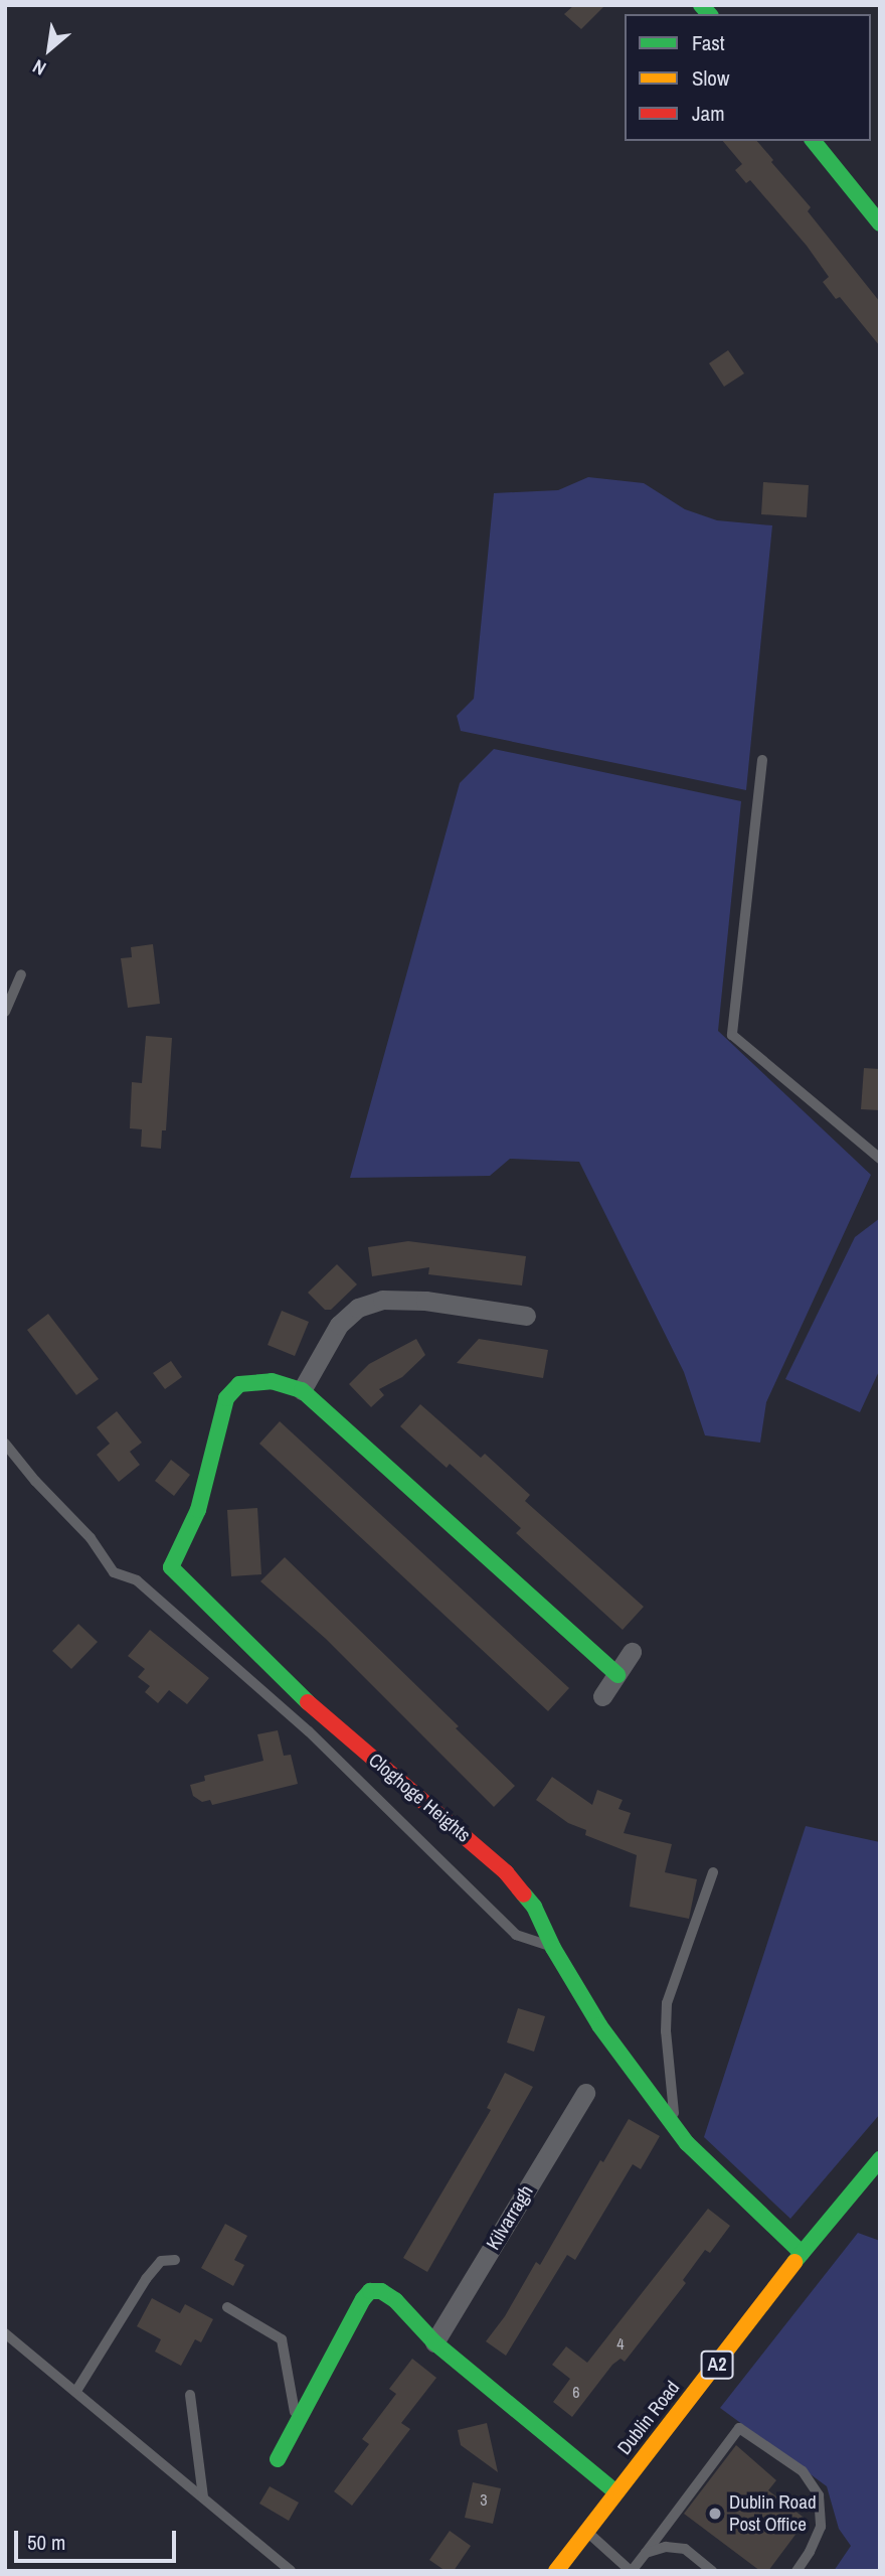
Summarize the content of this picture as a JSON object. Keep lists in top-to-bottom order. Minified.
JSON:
{"streets":{"street":["Cloghoge Heights","Kilvarragh","A2","Dublin Road"]},"crossings":[["Cloghoge Heights","Dublin Road"]],"places":["Dublin Road Post Office"],"house_numbers":["4","6","3"],"legend":["Fast","Slow","Jam"],"scale_bar":"50 m","north":"bottom left"}
